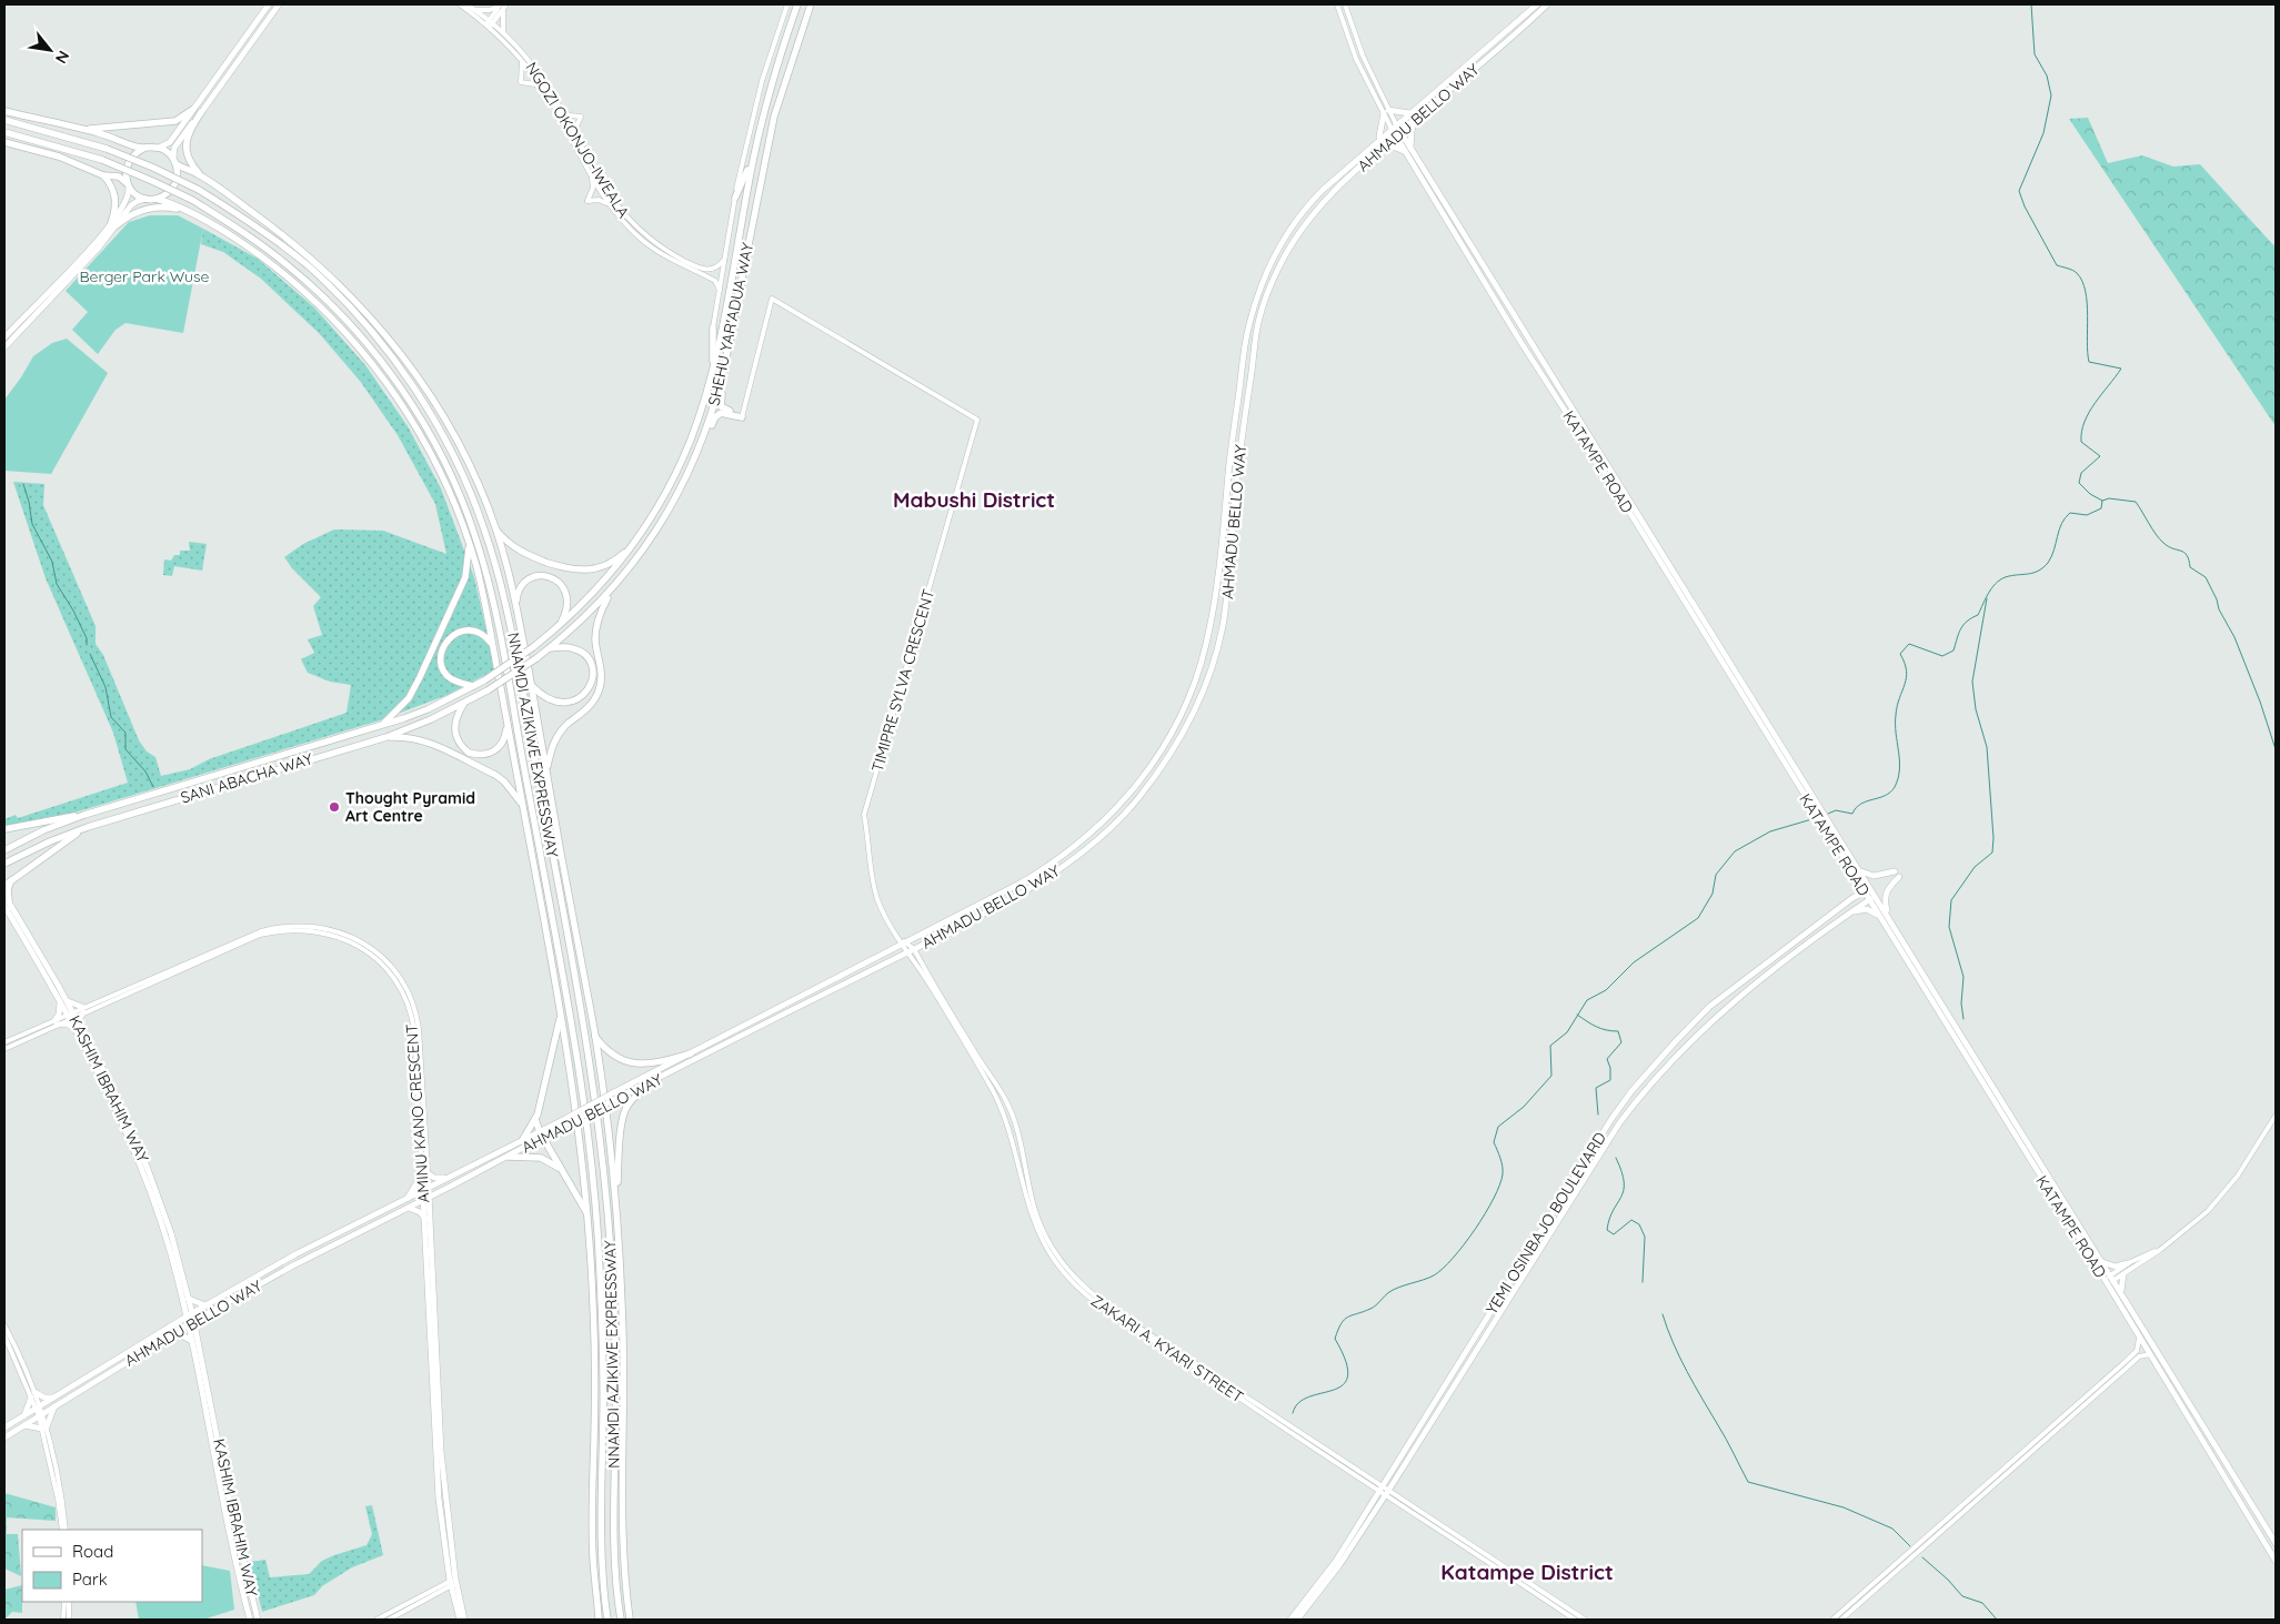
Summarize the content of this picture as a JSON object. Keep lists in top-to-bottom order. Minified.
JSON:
{"streets":{"highway":["SHEHU YAR'ADUA WAY","NNAMDI AZIKIWE EXPRESSWAY","SANI ABACHA WAY"],"main road":["AHMADU BELLO WAY","KATAMPE ROAD","KASHIM IBRAHIM WAY","AMINU KANO CRESCENT","YEMI OSINBAJO BOULEVARD"],"street":["NGOZI OKONJO-IWEALA","TIMIPRE SYLVA CRESCENT","ZAKARI A. KYARI STREET"]},"crossings":[["AHMADU BELLO WAY","KATAMPE ROAD"],["AHMADU BELLO WAY","TIMIPRE SYLVA CRESCENT"],["AHMADU BELLO WAY","KASHIM IBRAHIM WAY"],["AHMADU BELLO WAY","AMINU KANO CRESCENT"],["AHMADU BELLO WAY","ZAKARI A. KYARI STREET"],["SHEHU YAR'ADUA WAY","SANI ABACHA WAY"],["KATAMPE ROAD","YEMI OSINBAJO BOULEVARD"],["TIMIPRE SYLVA CRESCENT","ZAKARI A. KYARI STREET"],["YEMI OSINBAJO BOULEVARD","ZAKARI A. KYARI STREET"]],"districts":["Mabushi District","Katampe District"],"parks":["Berger Park Wuse"],"places":["Thought Pyramid Art Centre"],"legend":["Road","Park"],"north":"bottom right"}
